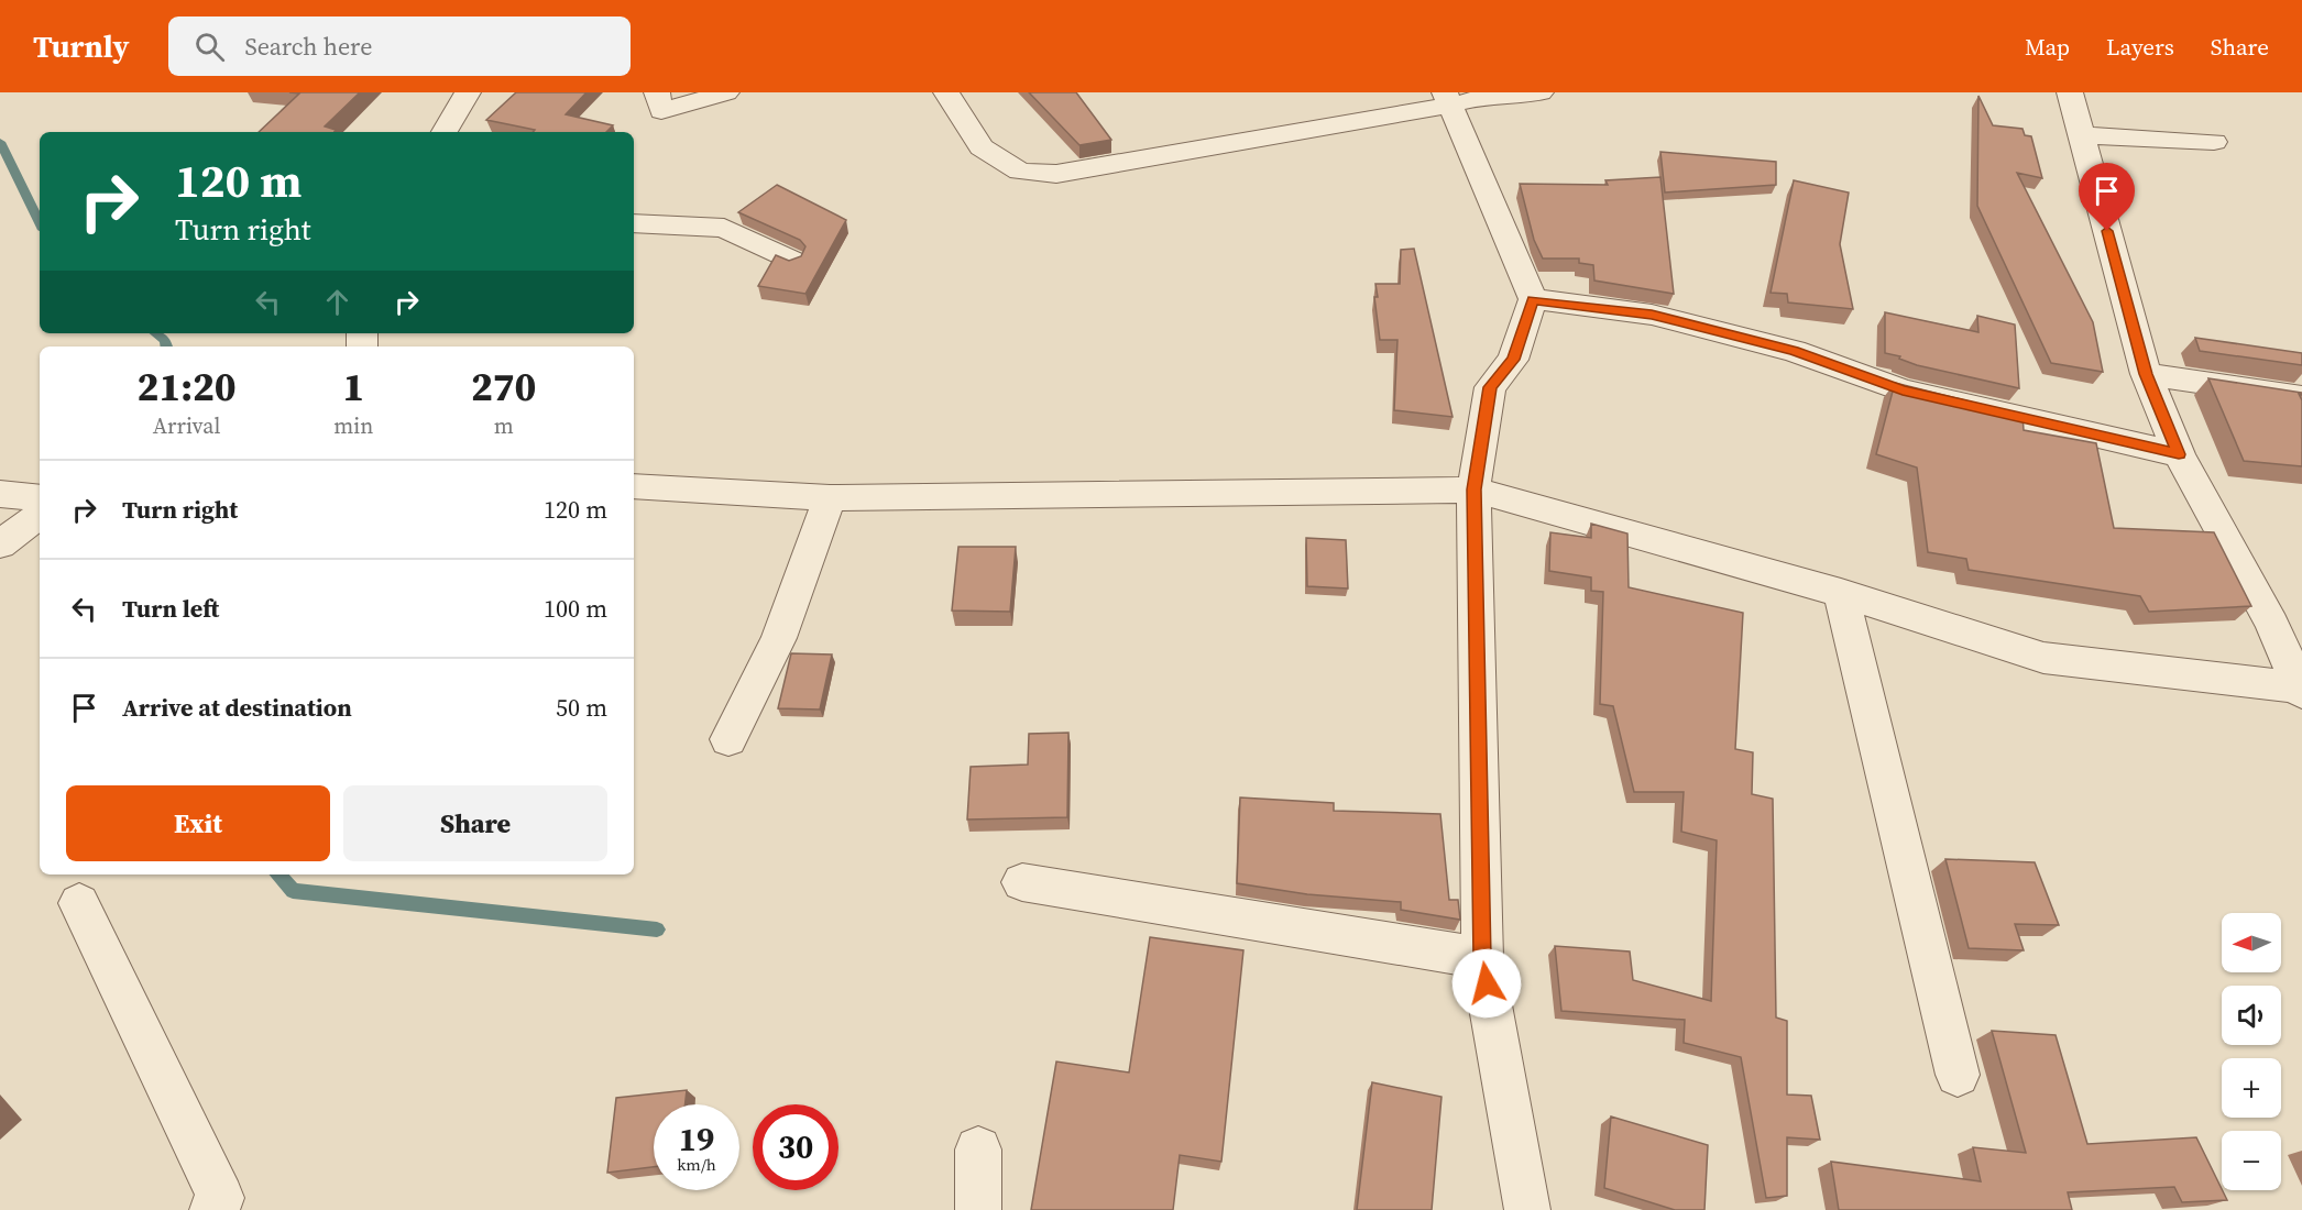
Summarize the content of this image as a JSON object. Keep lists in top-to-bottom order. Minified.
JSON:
{"north":"left","page":{"header":"Turnly","search":"Search here","nav":["Map","Layers","Share"],"turn":["120 m","Turn right"],"eta":["21:20","Arrival","1","min","270","m"],"list":[{"name":"Turn right","value":"120 m"},{"name":"Turn left","value":"100 m"},{"name":"Arrive at destination","value":"50 m"}],"buttons":["Exit","Share"],"map_buttons":["+","−"],"speed":"19 km/h","limit":"30"}}
